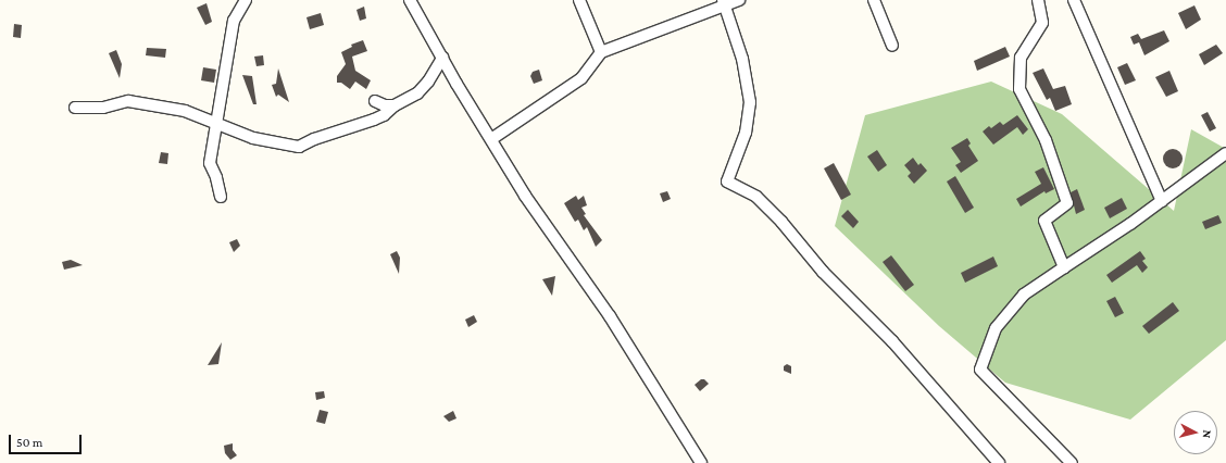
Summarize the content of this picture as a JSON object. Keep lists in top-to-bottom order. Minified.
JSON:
{"scale_bar":"50 m","north":"right"}
